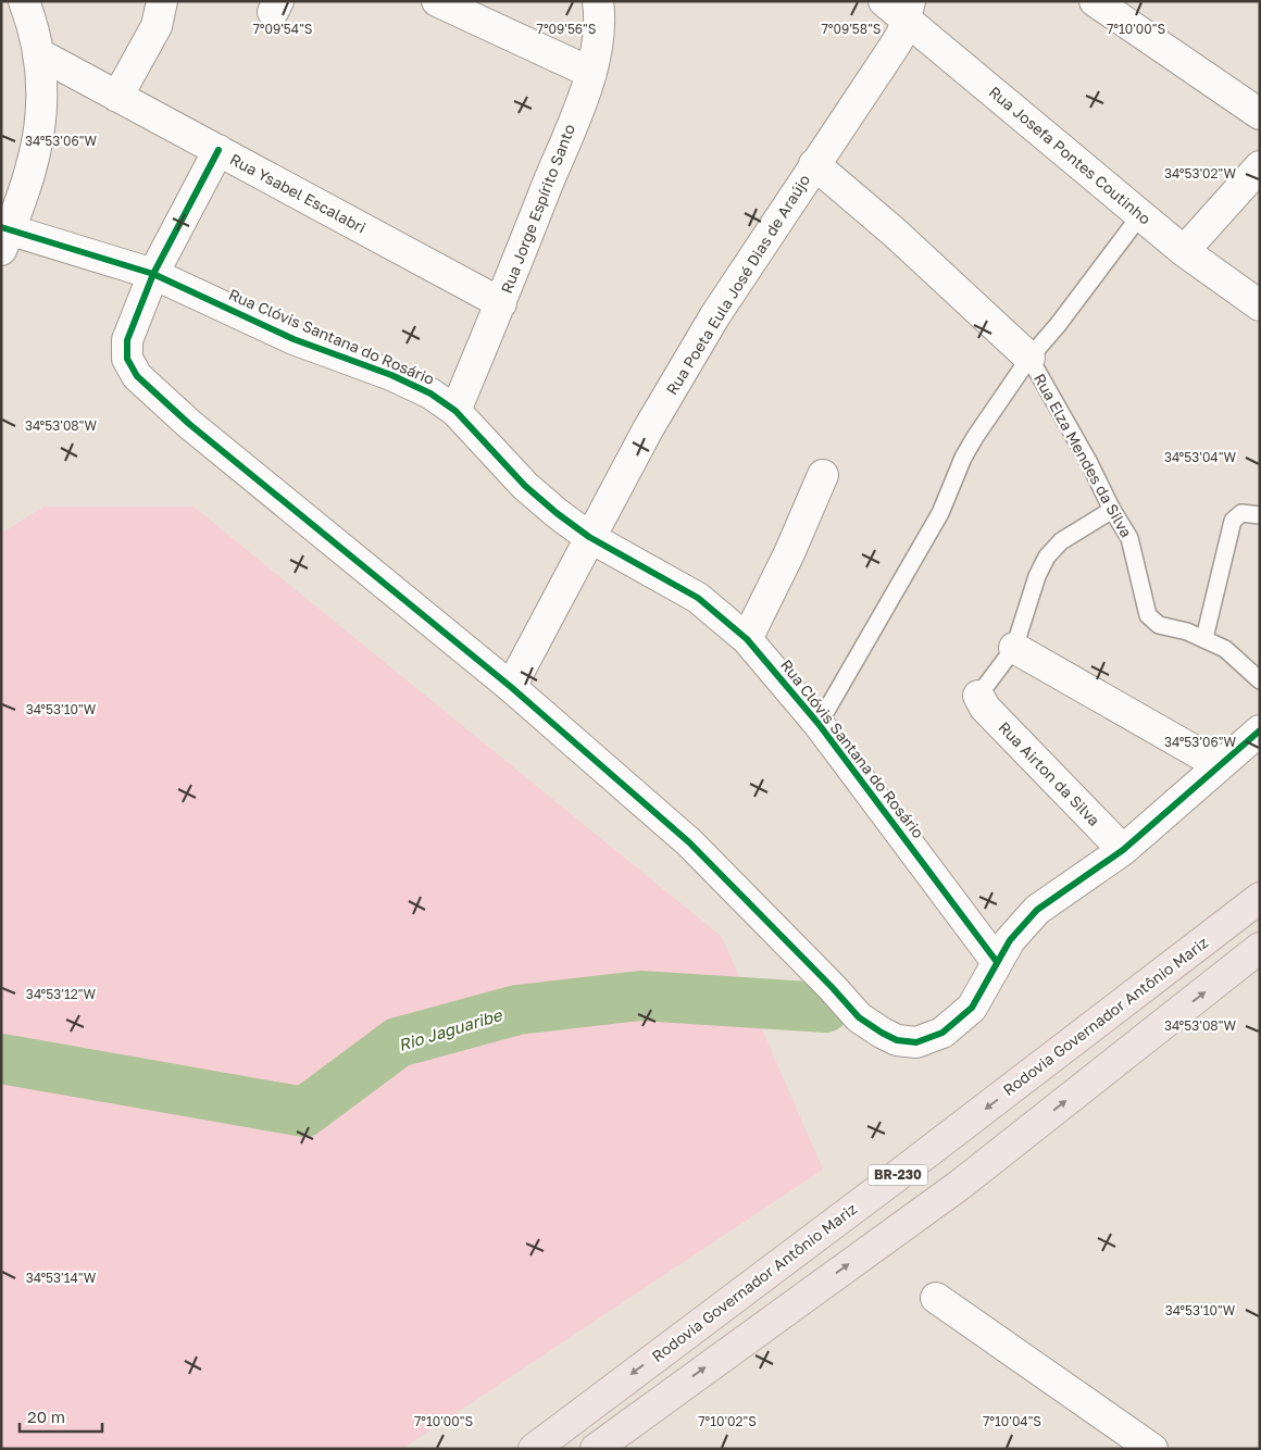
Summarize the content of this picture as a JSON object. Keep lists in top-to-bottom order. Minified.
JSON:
{"streets":{"highway":["Rodovia Governador Antônio Mariz","BR-230"],"street":["Rua Josefa Pontes Coutinho","Rua Ysabel Escalabri","Rua Jorge Espírito Santo","Rua Poeta Eula José Dias de Araújo","Rua Clóvis Santana do Rosário","Rua Airton da Silva"],"lane":["Rua Elza Mendes da Silva"]},"crossings":[["Rua Josefa Pontes Coutinho","Rua Poeta Eula José Dias de Araújo"],["Rua Ysabel Escalabri","Rua Jorge Espírito Santo"],["Rua Jorge Espírito Santo","Rua Clóvis Santana do Rosário"],["Rua Poeta Eula José Dias de Araújo","Rua Clóvis Santana do Rosário"]],"water":["Rio Jaguaribe"],"scale_bar":"20 m","coordinates":["7°09'54\"S","7°09'56\"S","7°09'58\"S","7°10'00\"S","34°53'06\"W","34°53'02\"W","34°53'08\"W","34°53'04\"W","34°53'10\"W","34°53'12\"W","34°53'14\"W","7°10'02\"S","7°10'04\"S"]}
